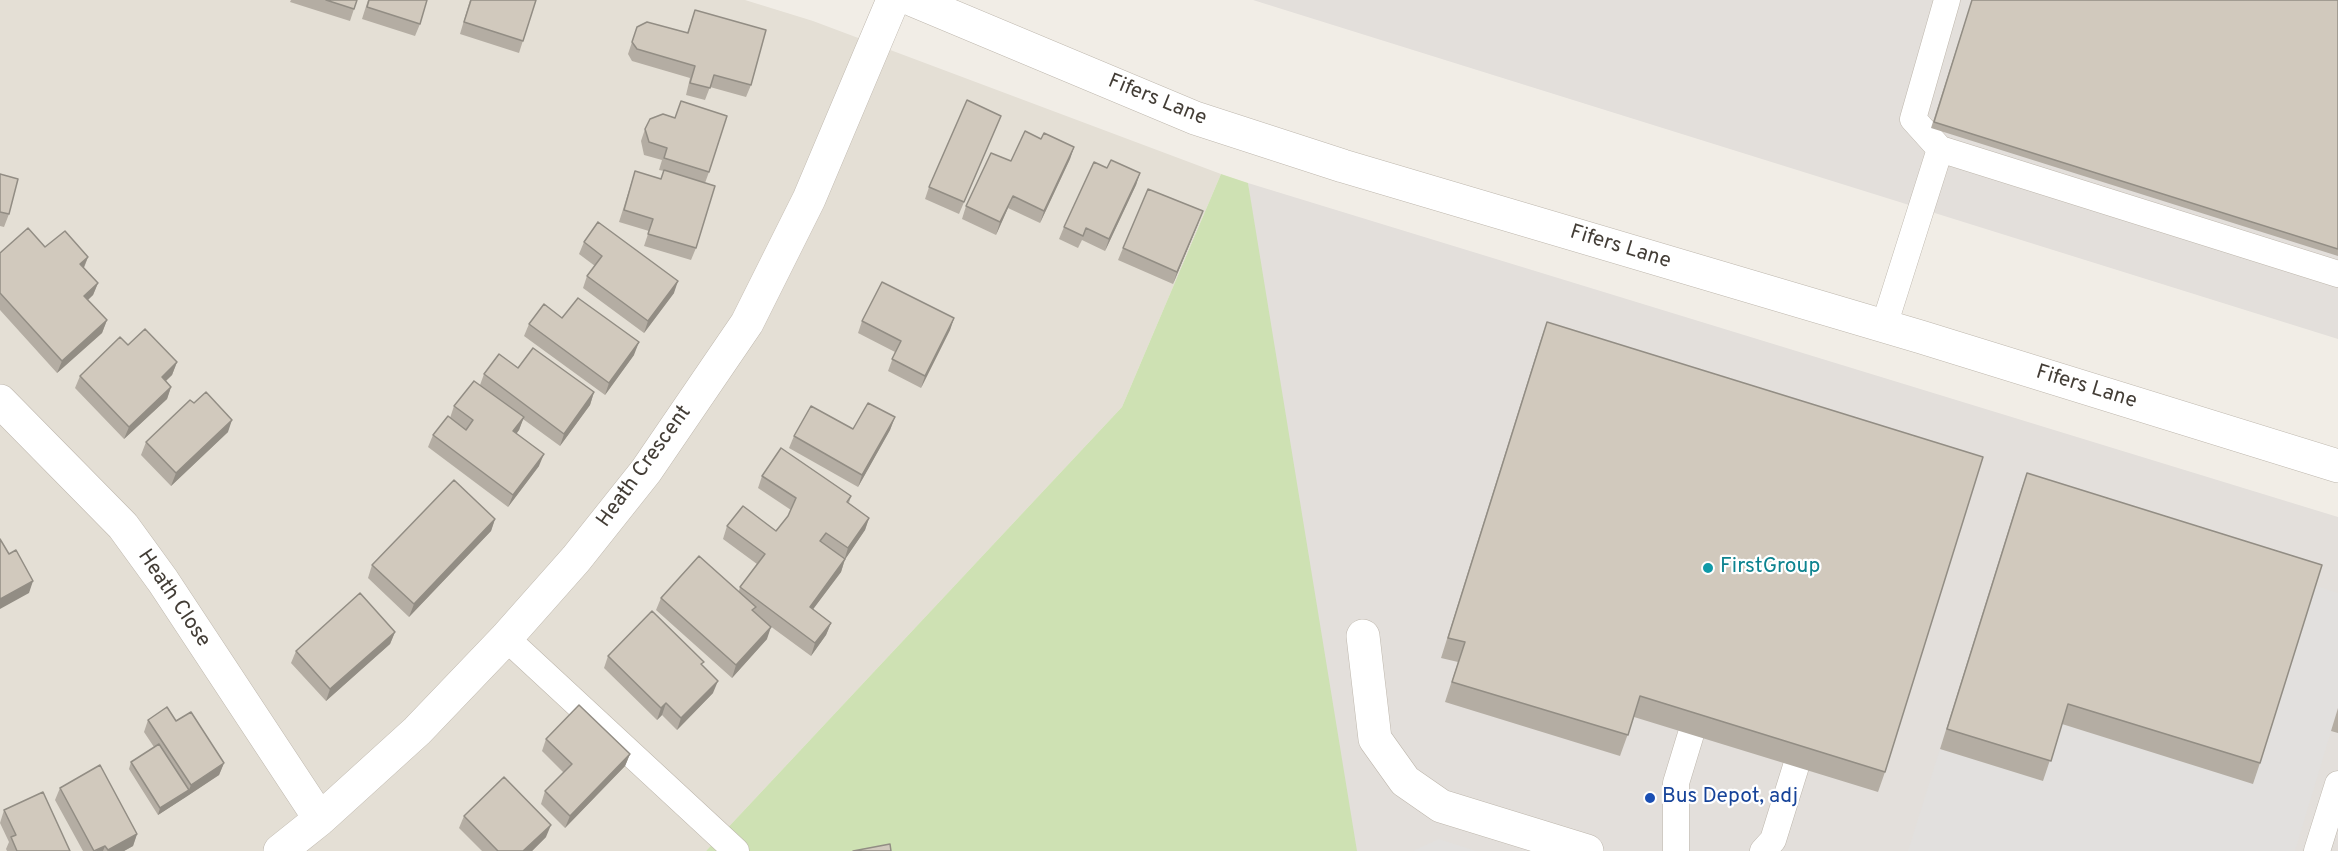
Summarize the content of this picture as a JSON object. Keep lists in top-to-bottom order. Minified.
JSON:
{"streets":{"street":["Fifers Lane","Heath Crescent","Heath Close"]},"crossings":[["Heath Crescent","Heath Close"]],"places":["FirstGroup","Bus Depot, adj"]}
